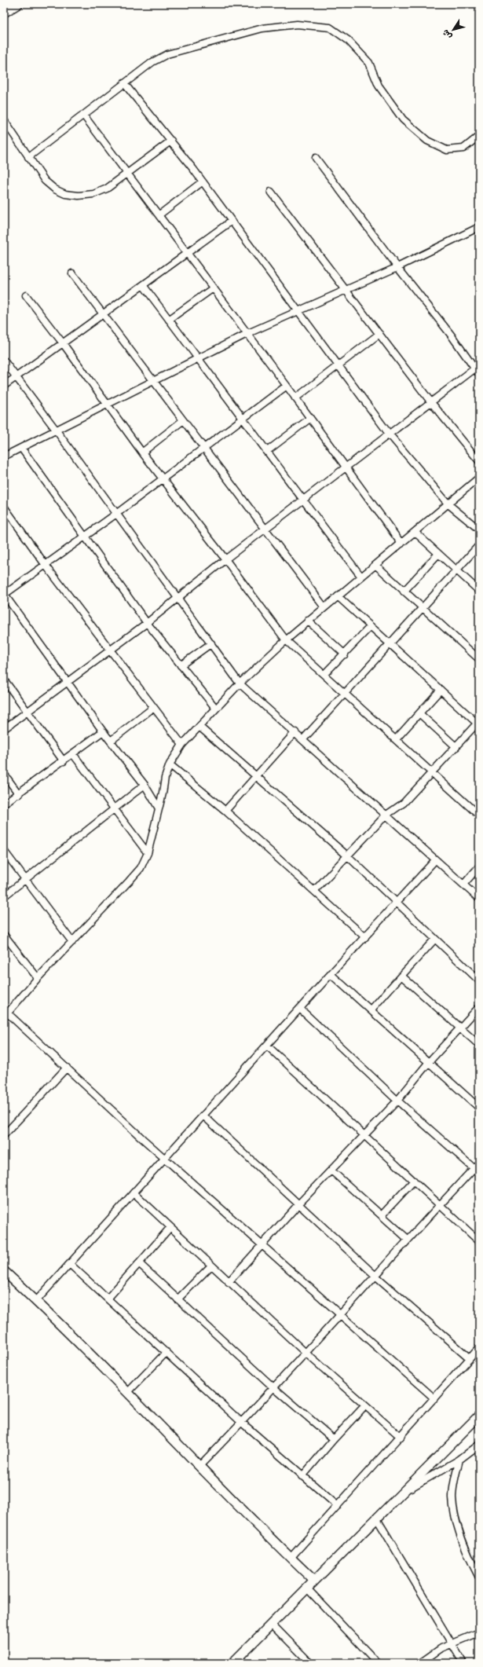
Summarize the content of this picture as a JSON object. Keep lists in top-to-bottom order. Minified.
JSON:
{"north":"bottom left"}
